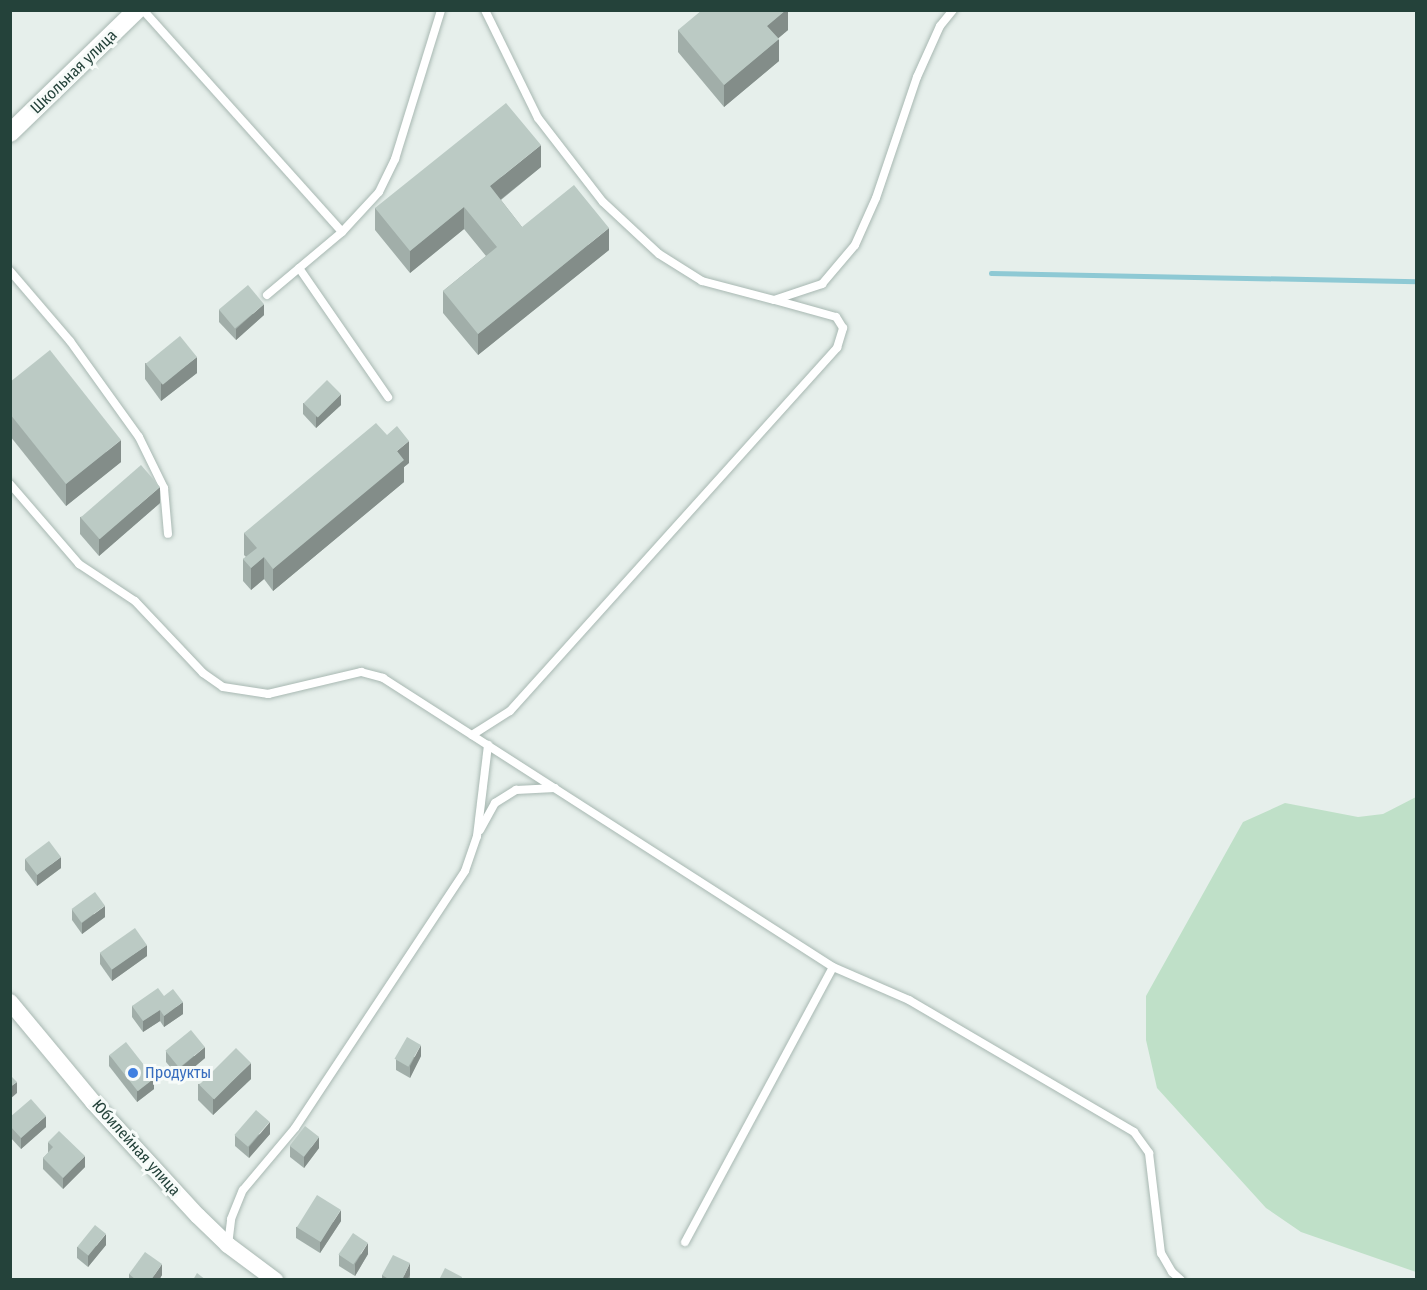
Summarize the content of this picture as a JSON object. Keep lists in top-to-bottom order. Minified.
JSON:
{"streets":{"street":["Школьная улица","Юбилейная улица"]},"places":["Продукты"]}
